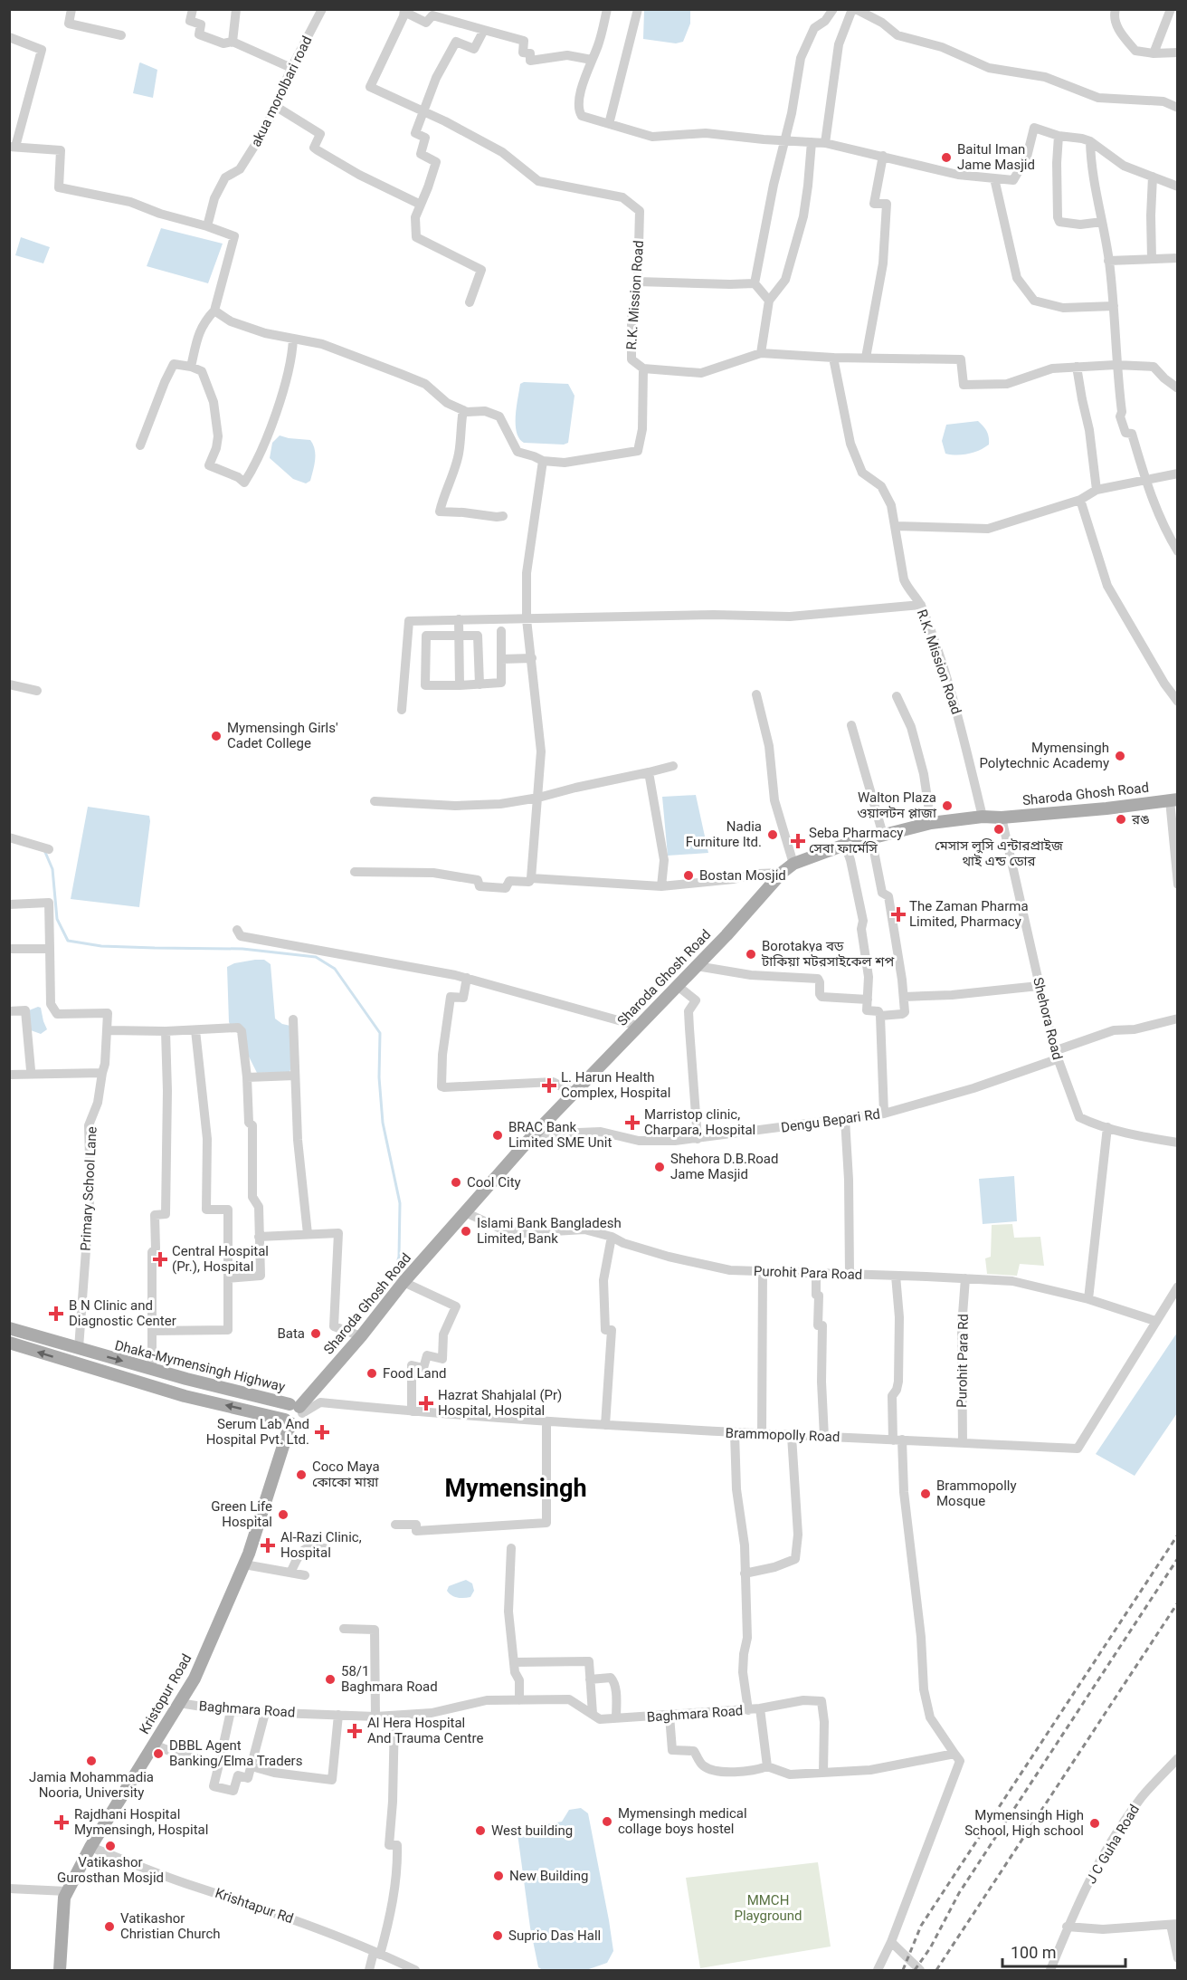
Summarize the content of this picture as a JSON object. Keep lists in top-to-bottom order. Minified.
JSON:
{"streets":{"main road":["Sharoda Ghosh Road","Dhaka-Mymensingh Highway","Kristopur Road"],"street":["akua morolbari road","R.K. Mission Road","Shehora Road","Dengu Bepari Rd","Primary School Lane","Purohit Para Road","Purohit Para Rd","Brammopolly Road","Baghmara Road","J C Guha Road","Krishtapur Rd"]},"crossings":[["R.K. Mission Road","Sharoda Ghosh Road"],["Sharoda Ghosh Road","Shehora Road"],["Sharoda Ghosh Road","Dengu Bepari Rd"],["Sharoda Ghosh Road","Purohit Para Road"],["Sharoda Ghosh Road","Dhaka-Mymensingh Highway"],["Sharoda Ghosh Road","Brammopolly Road"],["Sharoda Ghosh Road","Kristopur Road"],["Shehora Road","Dengu Bepari Rd"],["Primary School Lane","Dhaka-Mymensingh Highway"],["Purohit Para Road","Purohit Para Rd"],["Purohit Para Road","Brammopolly Road"],["Purohit Para Rd","Brammopolly Road"],["Dhaka-Mymensingh Highway","Brammopolly Road"],["Kristopur Road","Baghmara Road"],["Kristopur Road","Krishtapur Rd"]],"districts":["Mymensingh"],"parks":["MMCH Playground"],"places":{"other":["Baitul Iman Jame Masjid","Mymensingh Girls' Cadet College","Mymensingh Polytechnic Academy","Walton Plaza ওয়ালটন প্লাজা","রঙ","মেসাস লুসি এন্টারপ্রাইজ থাই এন্ড ডোর","Nadia Furniture ltd.","Bostan Mosjid","Borotakya বড় টাকিয়া মটরসাইকেল শপ","BRAC Bank Limited SME Unit","Shehora D.B.Road Jame Masjid","Cool City","Islami Bank Bangladesh Limited, Bank","Bata","Food Land","Coco Maya কোকো মায়া","Brammopolly Mosque","Green Life Hospital","58/1 Baghmara Road","DBBL Agent Banking/Elma Traders","Jamia Mohammadia Nooria, University","Mymensingh medical collage boys hostel","Mymensingh High School, High school","West building","Vatikashor Gurosthan Mosjid","New Building","Vatikashor Christian Church","Suprio Das Hall"],"health":["Seba Pharmacy সেবা ফার্মেসি","The Zaman Pharma Limited, Pharmacy","L. Harun Health Complex, Hospital","Marristop clinic, Charpara, Hospital","Central Hospital (Pr.), Hospital","B N Clinic and Diagnostic Center","Hazrat Shahjalal (Pr) Hospital, Hospital","Serum Lab And Hospital Pvt. Ltd.","Al-Razi Clinic, Hospital","Al Hera Hospital And Trauma Centre","Rajdhani Hospital Mymensingh, Hospital"]},"scale_bar":"100 m"}
